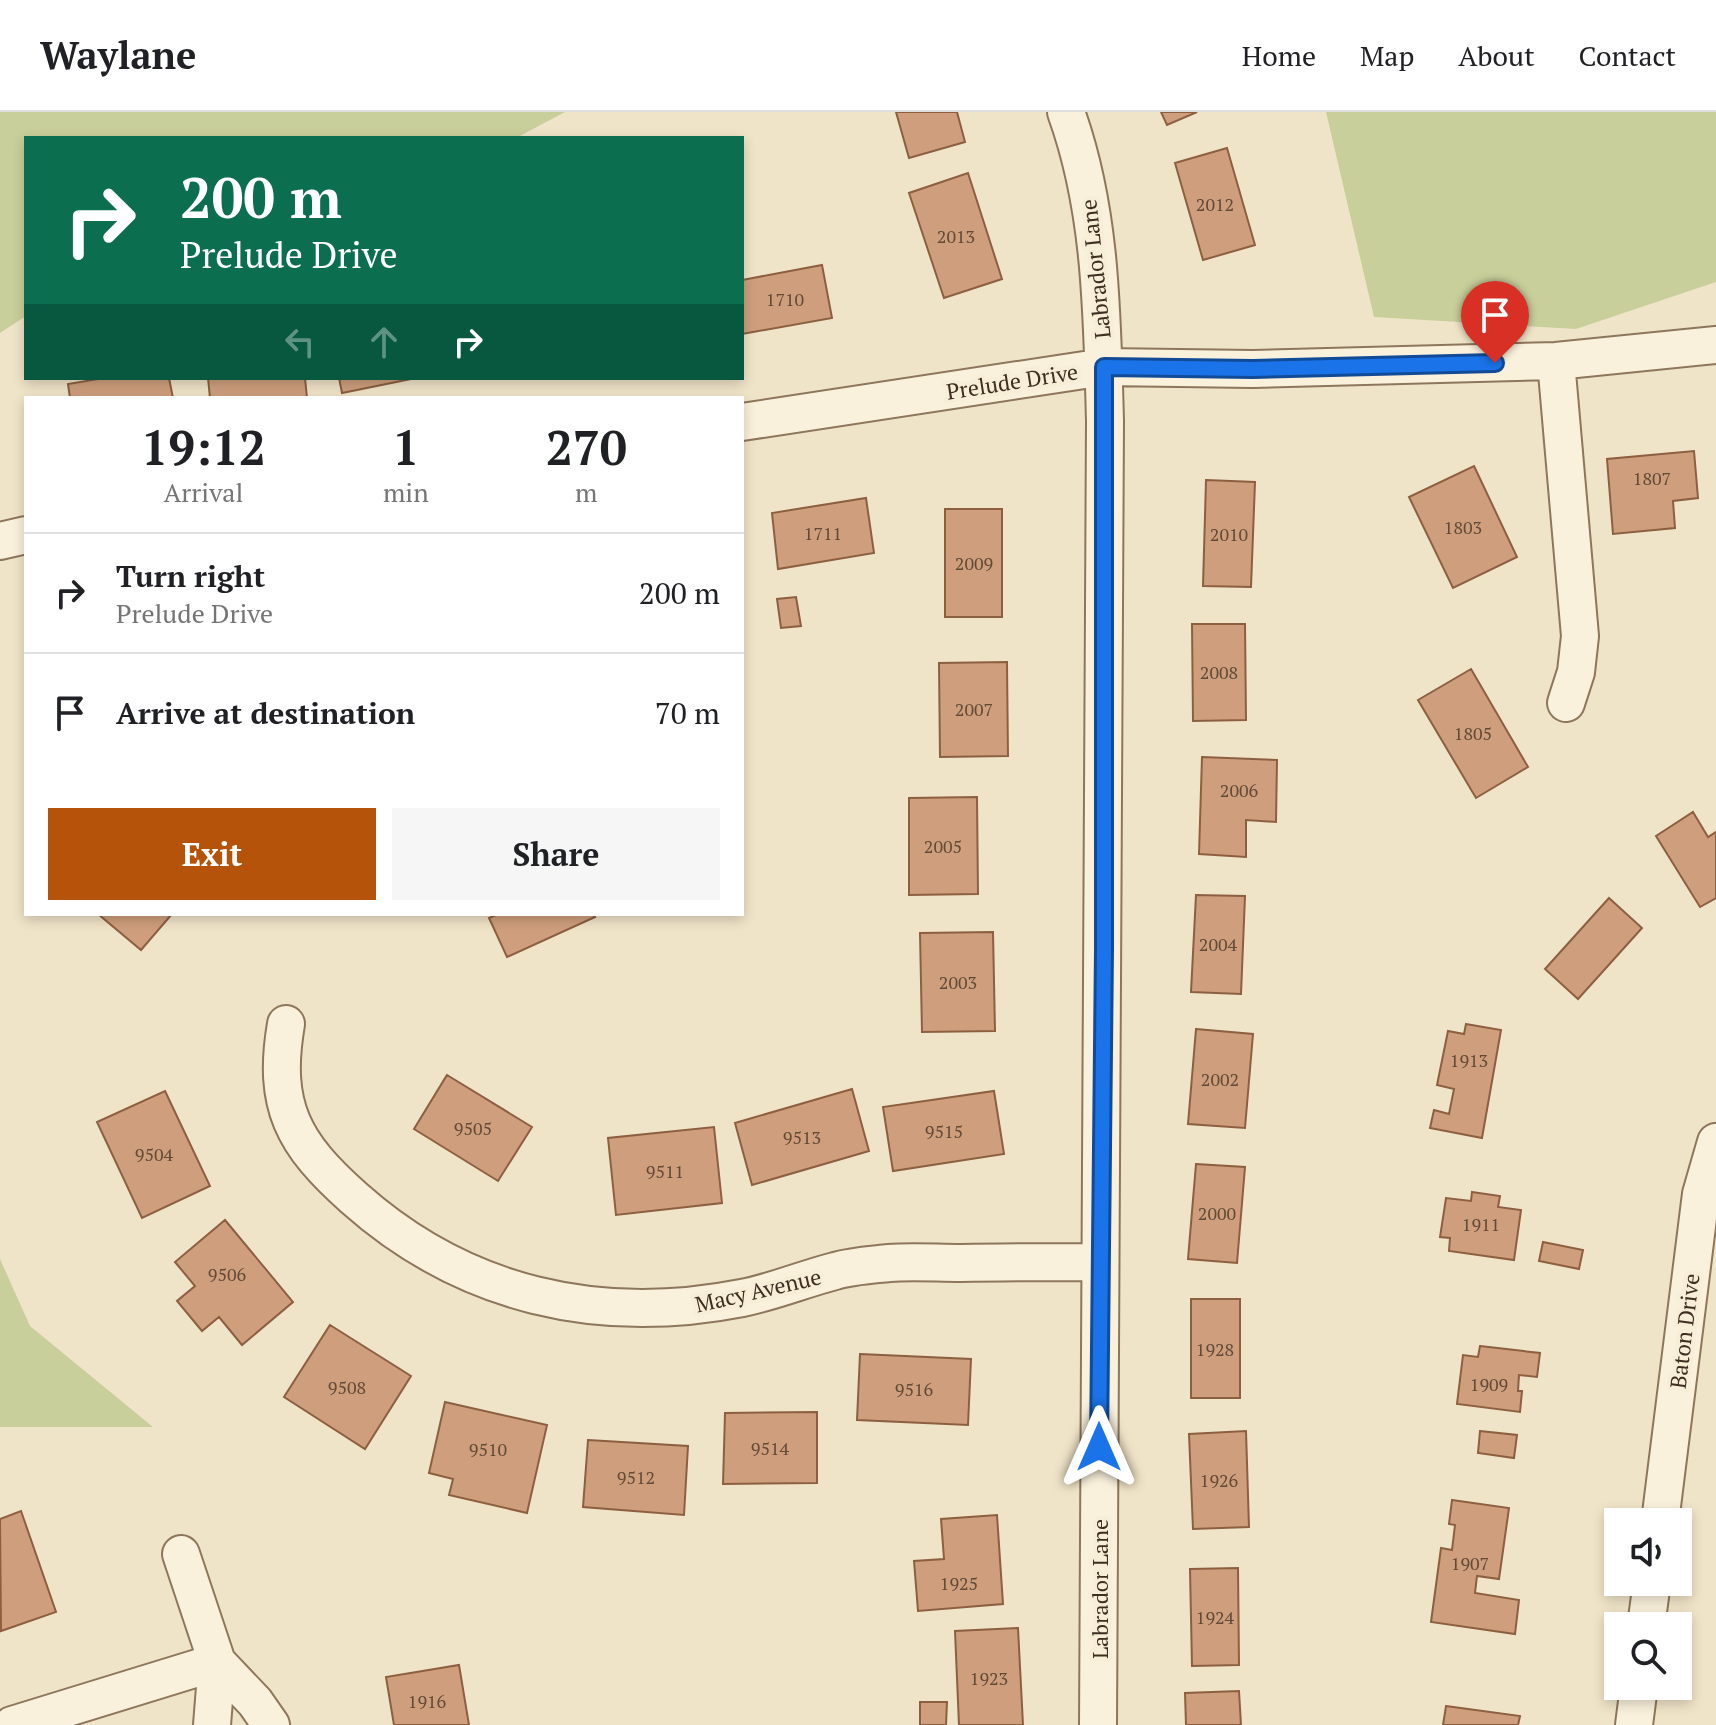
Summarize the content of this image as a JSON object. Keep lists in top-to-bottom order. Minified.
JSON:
{"streets":{"street":["Labrador Lane","Prelude Drive","Macy Avenue","Baton Drive"]},"crossings":[["Labrador Lane","Prelude Drive"],["Labrador Lane","Macy Avenue"]],"house_numbers":["2012","2013","1710","1807","1803","1711","2010","2009","2008","2007","1805","2006","2005","2004","2003","1913","2002","9505","9515","9513","9504","9511","2000","1911","9506","1928","1909","9508","9516","9514","9510","9512","1926","1907","1925","1924","1923","1916"],"page":{"header":"Waylane","nav":["Home","Map","About","Contact"],"turn":["200 m","Prelude Drive"],"eta":["19:12","Arrival","1","min","270","m"],"list":[{"name":"Turn right","note":"Prelude Drive","value":"200 m"},{"name":"Arrive at destination","value":"70 m"}],"buttons":["Exit","Share"]}}
